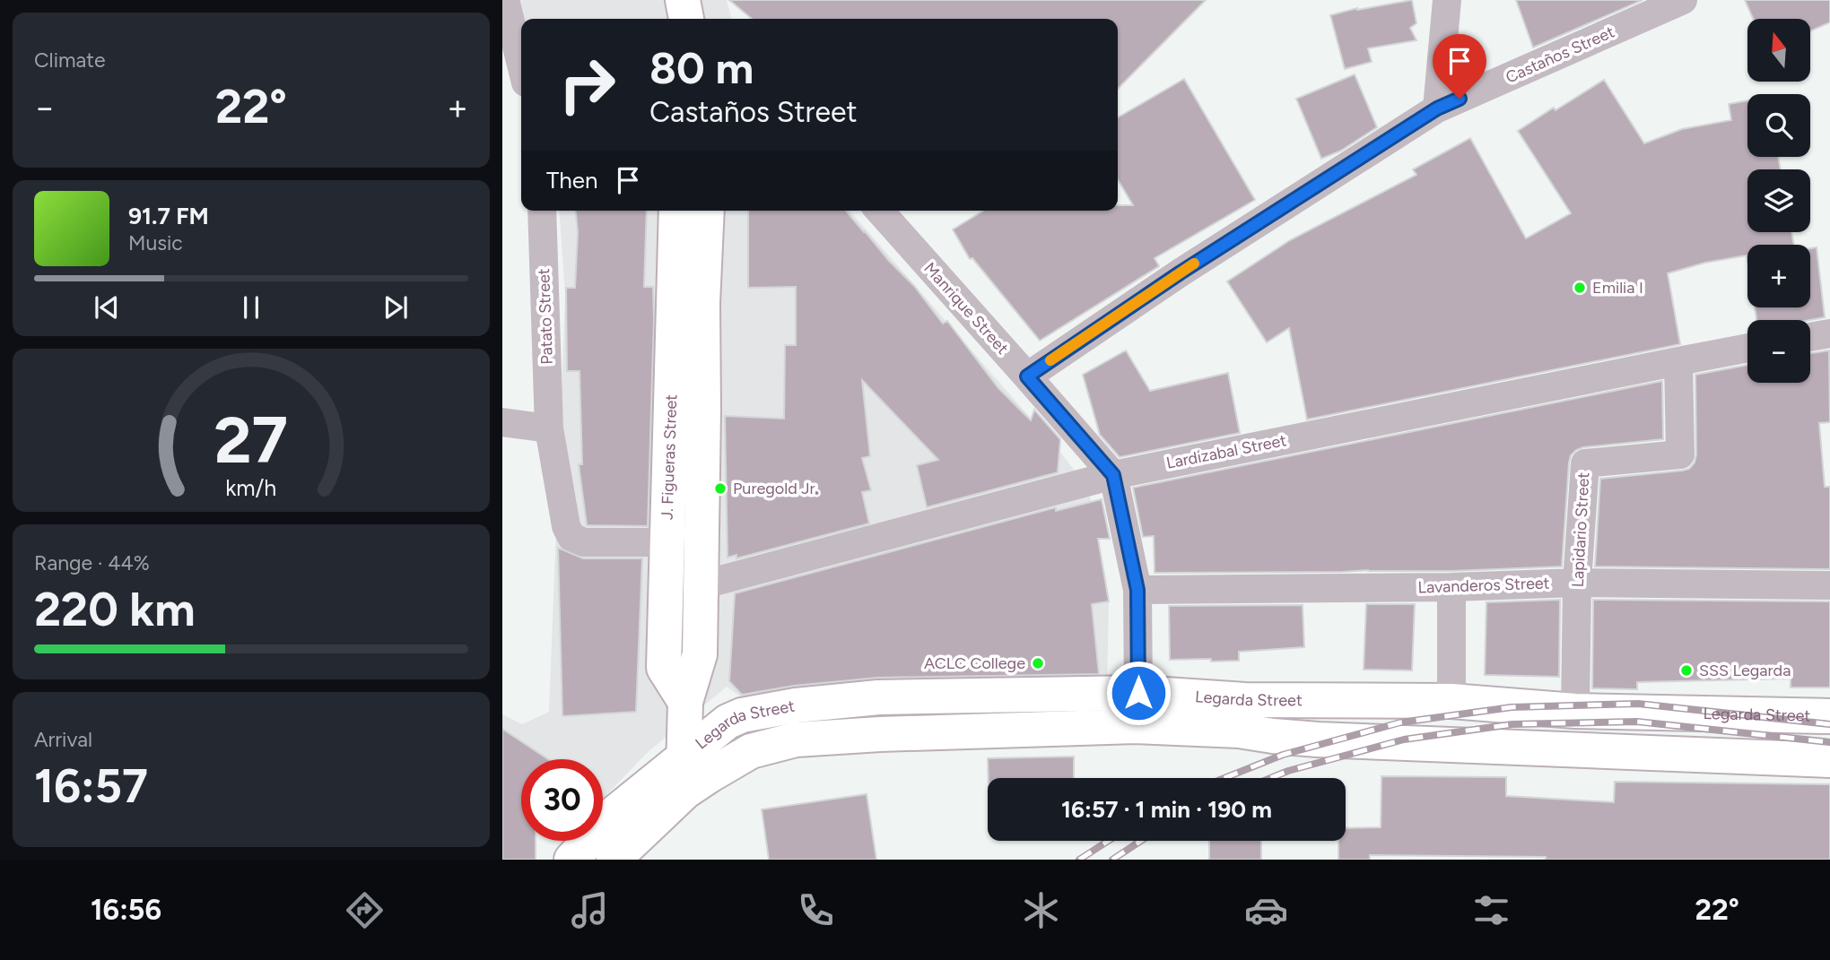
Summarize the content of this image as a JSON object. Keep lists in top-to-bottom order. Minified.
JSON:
{"streets":{"main road":["J. Figueras Street","Legarda Street"],"street":["Castaños Street","Manrique Street","Patato Street","Lardizabal Street","Lapidario Street","Lavanderos Street"]},"crossings":[["Castaños Street","Manrique Street"],["Manrique Street","Lardizabal Street"],["Manrique Street","Lavanderos Street"],["Manrique Street","Legarda Street"],["Patato Street","J. Figueras Street"],["Lardizabal Street","J. Figueras Street"],["Lardizabal Street","Lapidario Street"],["J. Figueras Street","Legarda Street"],["Lapidario Street","Lavanderos Street"],["Lapidario Street","Legarda Street"]],"places":["Emilia I","Puregold Jr.","ACLC College","SSS Legarda"],"north":"top","page":{"tile":["Climate",["Range · 44%","220 km"],["Arrival","16:57"]],"map_buttons":["+","−"],"turn":["80 m","Castaños Street"],"heat":["−","22°","+"],"then":"Then","song":["91.7 FM","Music"],"limit":"30","trip":"16:57 · 1 min · 190 m","tabs":["16:56","22°"],"gauge":["27","km/h"]}}
